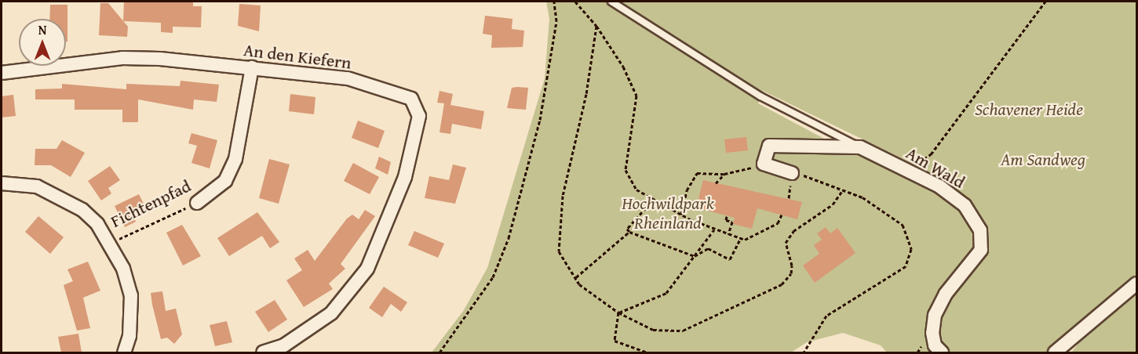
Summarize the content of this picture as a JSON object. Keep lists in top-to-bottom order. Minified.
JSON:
{"streets":{"street":["An den Kiefern","Am Wald","Fichtenpfad"]},"crossings":[["An den Kiefern","Fichtenpfad"]],"parks":["Schavener Heide","Am Sandweg","Hochwildpark Rheinland"],"north":"top"}
